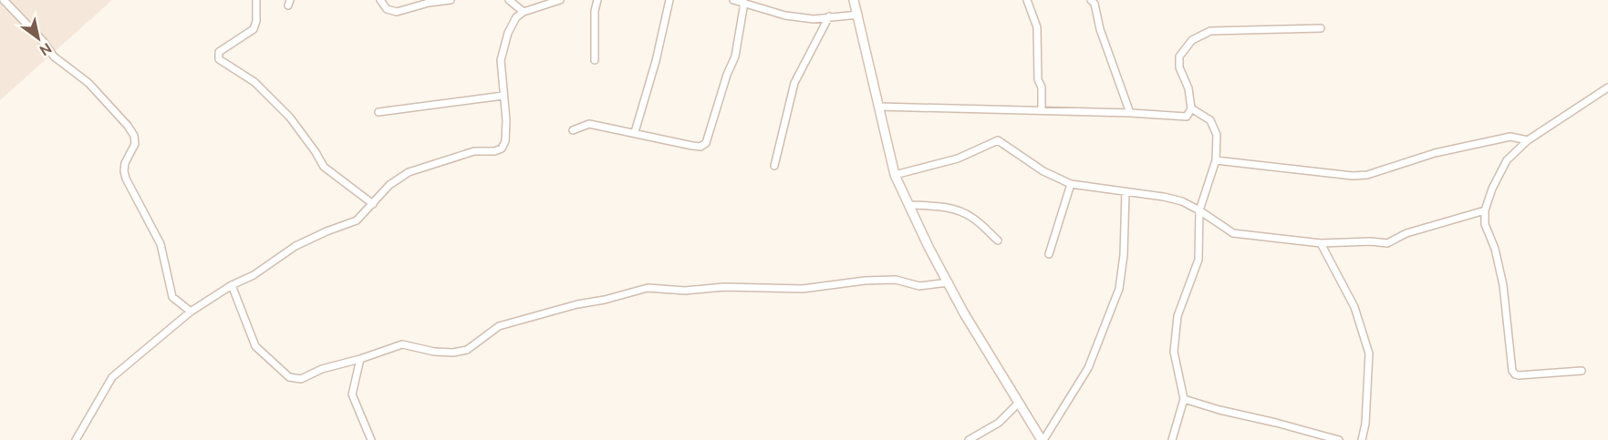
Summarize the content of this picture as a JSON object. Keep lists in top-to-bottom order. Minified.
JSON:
{"north":"bottom right"}
